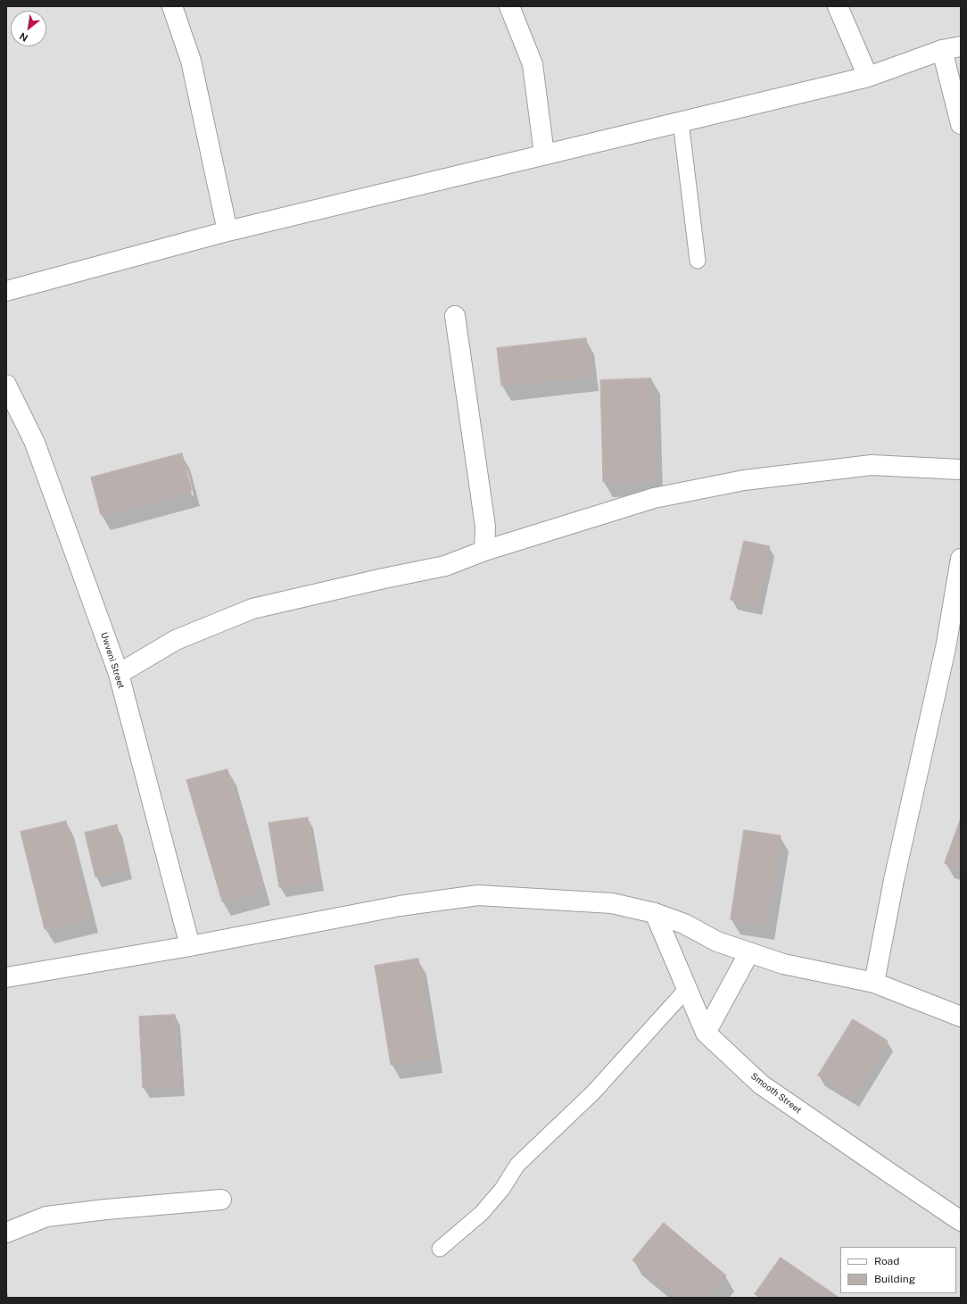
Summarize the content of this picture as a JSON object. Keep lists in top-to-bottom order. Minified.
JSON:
{"streets":{"street":["Uwveni Street","Smooth Street"]},"legend":["Road","Building"],"north":"bottom left"}
